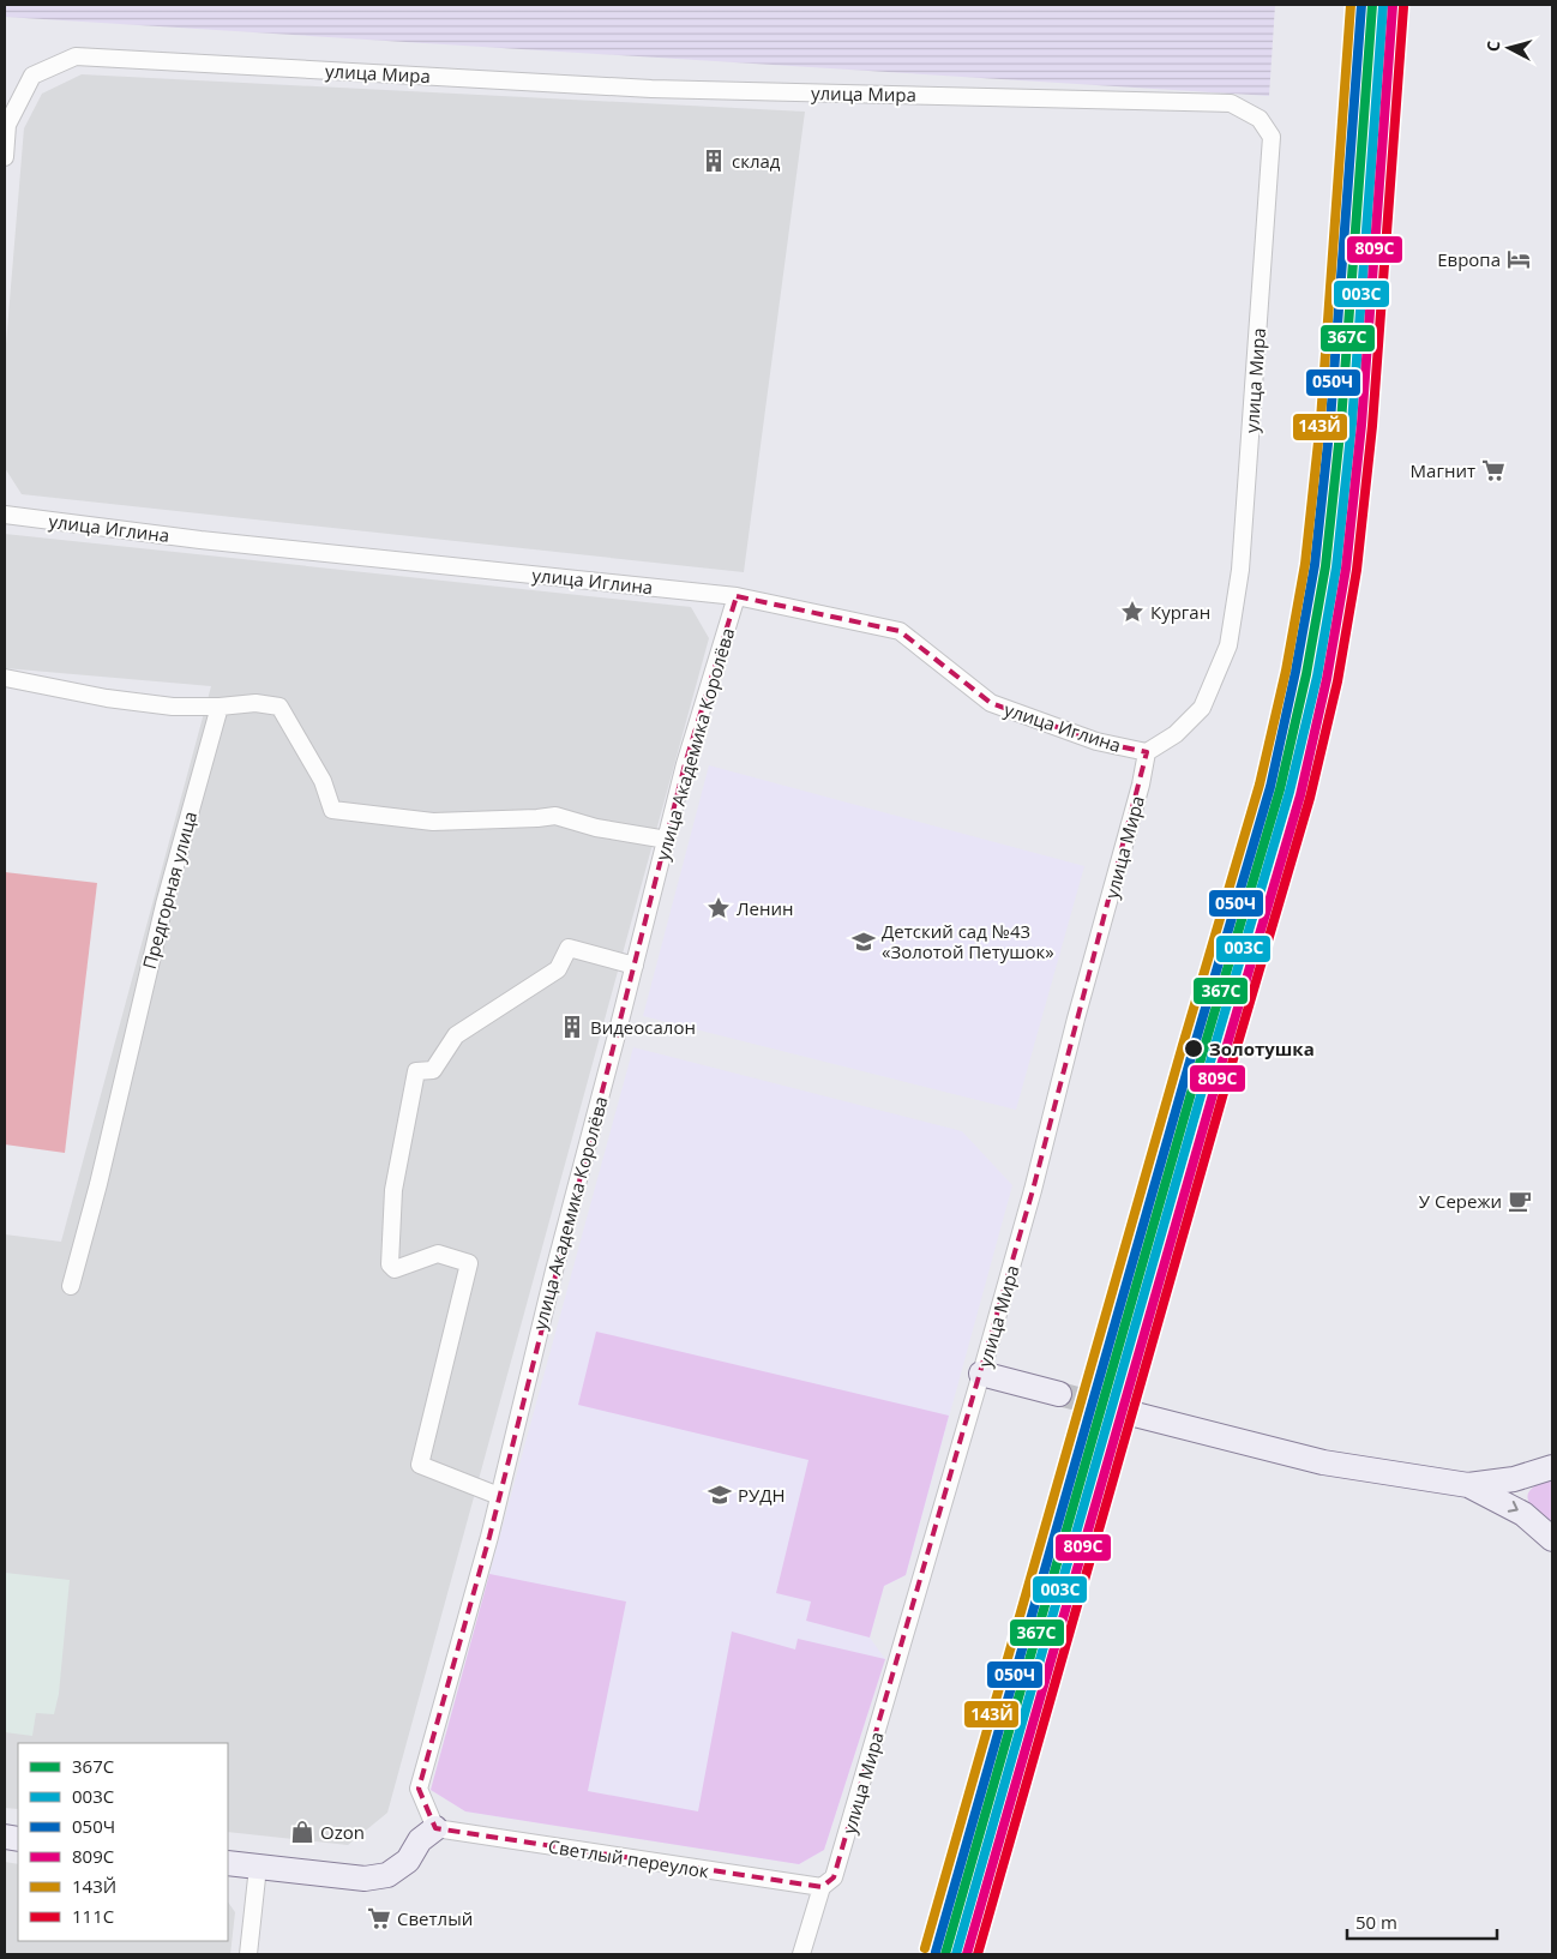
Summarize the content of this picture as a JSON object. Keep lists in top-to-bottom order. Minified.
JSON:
{"streets":{"street":["улица Мира","улица Иглина","улица Академика Королёва","Предгорная улица","Светлый переулок"]},"crossings":[["улица Мира","улица Иглина"],["улица Мира","Светлый переулок"],["улица Иглина","улица Академика Королёва"],["улица Академика Королёва","Светлый переулок"]],"places":{"building":["склад","Видеосалон"],"hotel":["Европа"],"supermarket":["Магнит","Светлый"],"place":["Курган","Ленин"],"school or university":["Детский сад №43 «Золотой Петушок»","РУДН"],"other":["Золотушка"],"cafe":["У Сережи"],"shop":["Ozon"]},"lines":["transit line 367С","transit line 050Ч","transit line 143Й","transit line 003С","transit line 809С","transit line 111С"],"legend":["367С","003С","050Ч","809С","143Й","111С"],"scale_bar":"50 m","north":"left"}
